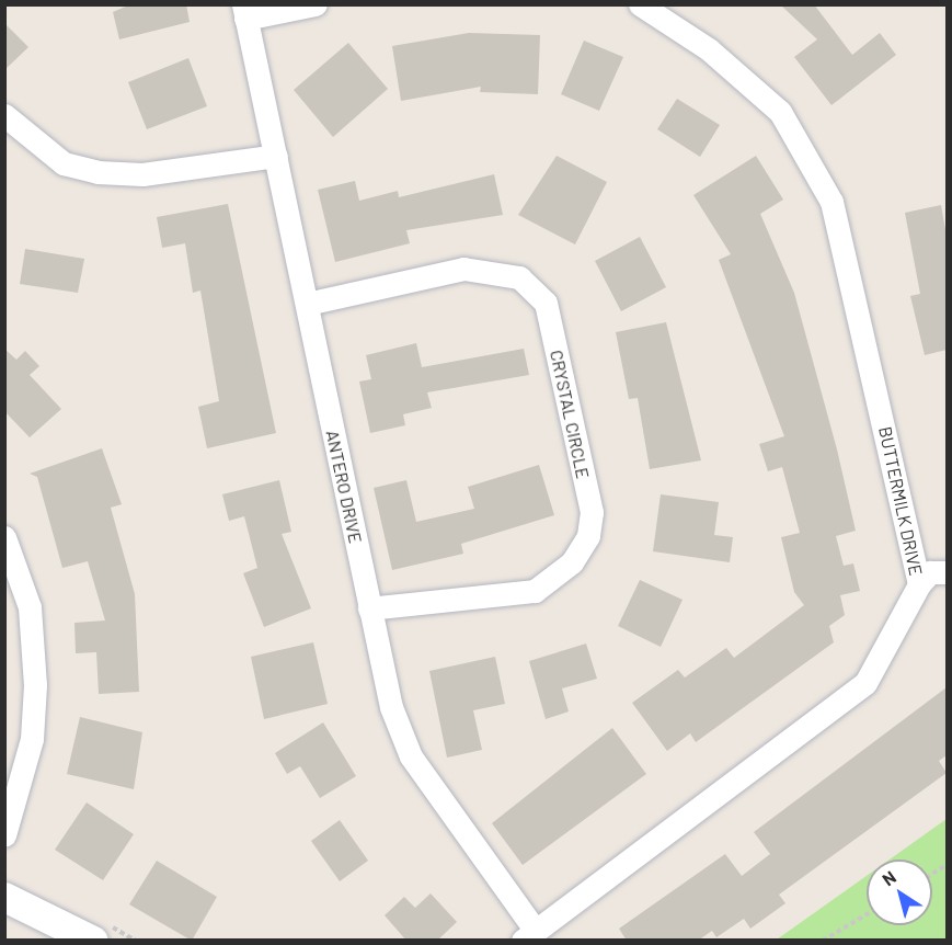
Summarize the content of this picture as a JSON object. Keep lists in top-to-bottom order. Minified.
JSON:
{"streets":{"street":["CRYSTAL CIRCLE","ANTERO DRIVE","BUTTERMILK DRIVE"]},"crossings":[["CRYSTAL CIRCLE","ANTERO DRIVE"],["ANTERO DRIVE","BUTTERMILK DRIVE"]],"north":"top left"}
